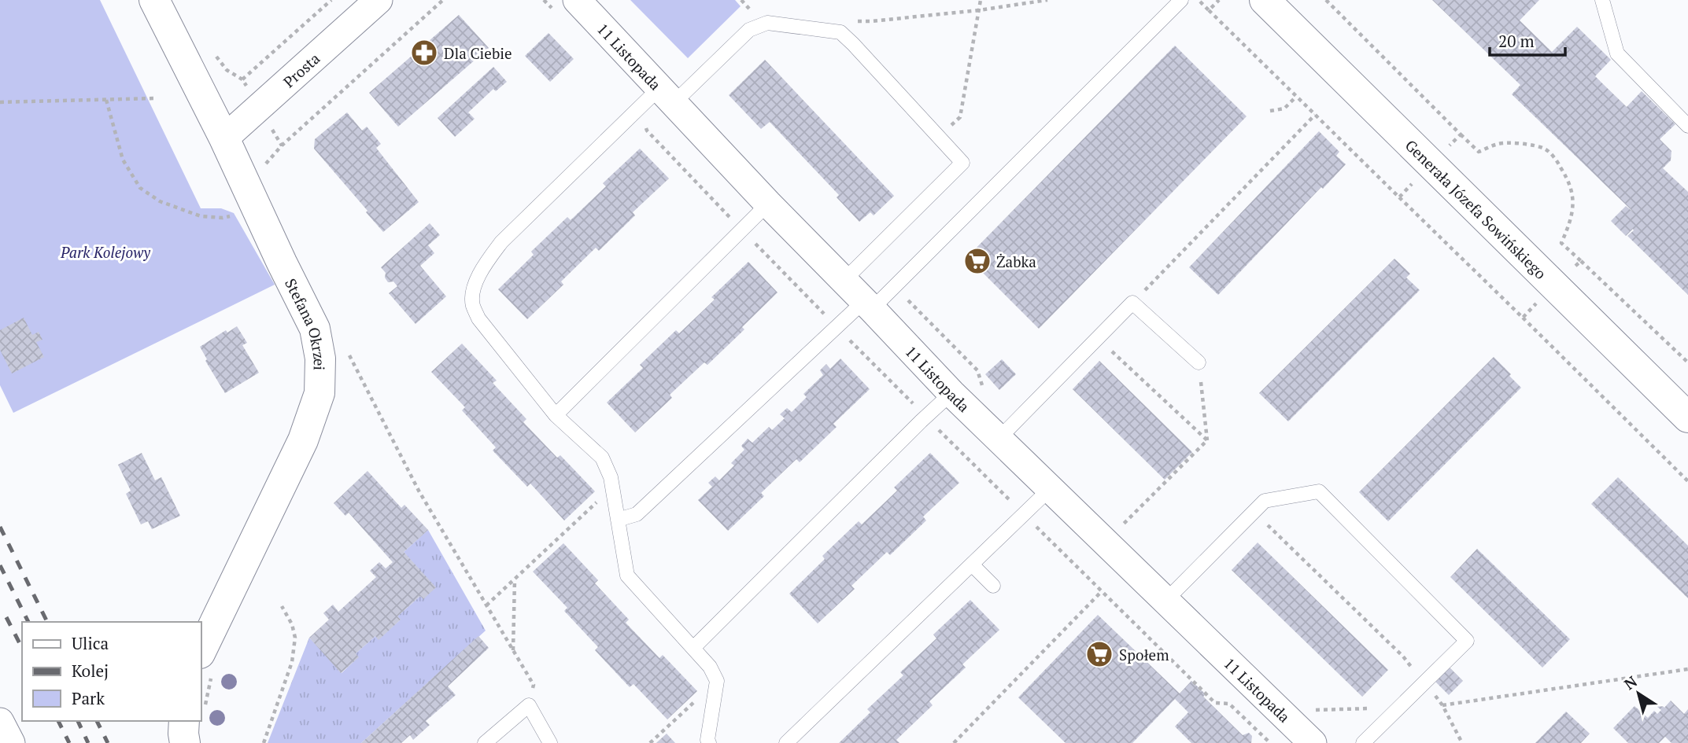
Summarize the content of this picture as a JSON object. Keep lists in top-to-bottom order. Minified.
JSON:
{"streets":{"street":["11 Listopada","Prosta","Generała Józefa Sowińskiego","Stefana Okrzei"]},"crossings":[["Prosta","Stefana Okrzei"]],"parks":["Park Kolejowy"],"places":{"pharmacy":["Dla Ciebie"],"supermarket":["Żabka","Społem"]},"legend":["Ulica","Kolej","Park"],"scale_bar":"20 m","north":"top left"}
